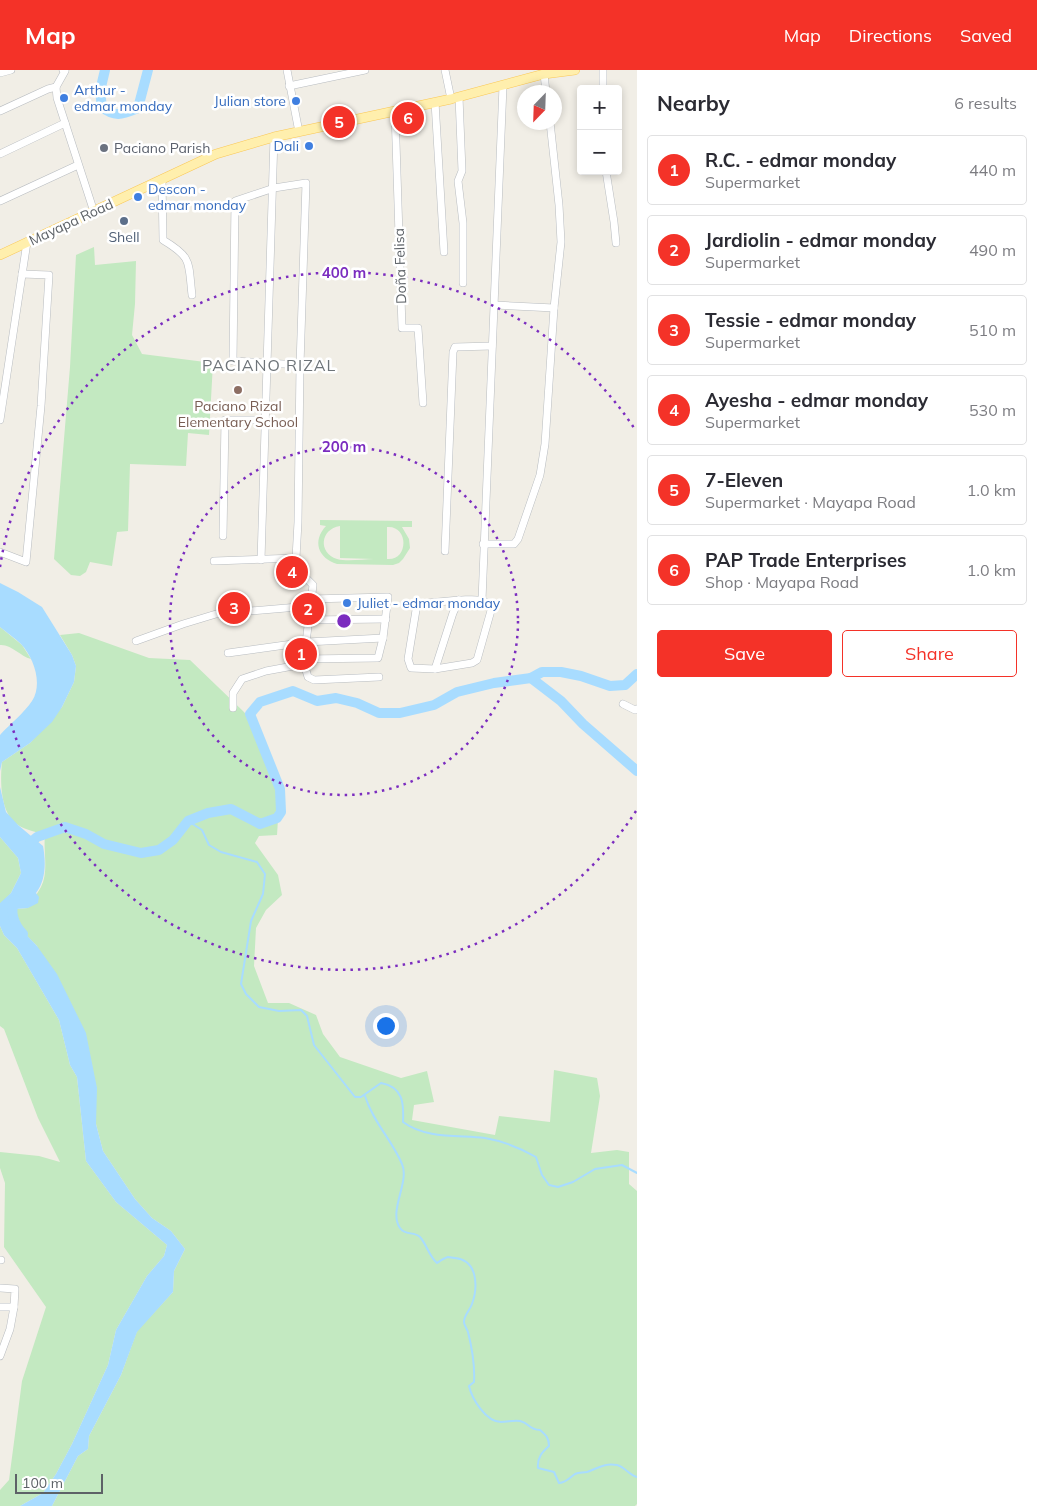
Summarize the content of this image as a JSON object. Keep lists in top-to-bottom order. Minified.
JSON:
{"streets":{"main road":["Mayapa Road"],"street":["Doña Felisa"]},"crossings":[["Mayapa Road","Doña Felisa"]],"districts":["PACIANO RIZAL"],"places":["Arthur - edmar monday","Julian store","Dali","Paciano Parish","Descon - edmar monday","Shell","Paciano Rizal Elementary School","Juliet - edmar monday"],"scale_bar":"100 m","north":"bottom left","page":{"header":"Map","nav":["Map","Directions","Saved"],"heading":["Nearby","6 results"],"map_buttons":["+","−"],"pins":["6","5","4","3","2","1"],"list":[{"mark":"1","name":"R.C. - edmar monday","note":"Supermarket","value":"440 m"},{"mark":"2","name":"Jardiolin - edmar monday","note":"Supermarket","value":"490 m"},{"mark":"3","name":"Tessie - edmar monday","note":"Supermarket","value":"510 m"},{"mark":"4","name":"Ayesha - edmar monday","note":"Supermarket","value":"530 m"},{"mark":"5","name":"7-Eleven","note":"Supermarket · Mayapa Road","value":"1.0 km"},{"mark":"6","name":"PAP Trade Enterprises","note":"Shop · Mayapa Road","value":"1.0 km"}],"buttons":["Save","Share"],"scale":"100 m"},"rings":["400 m","200 m"]}
